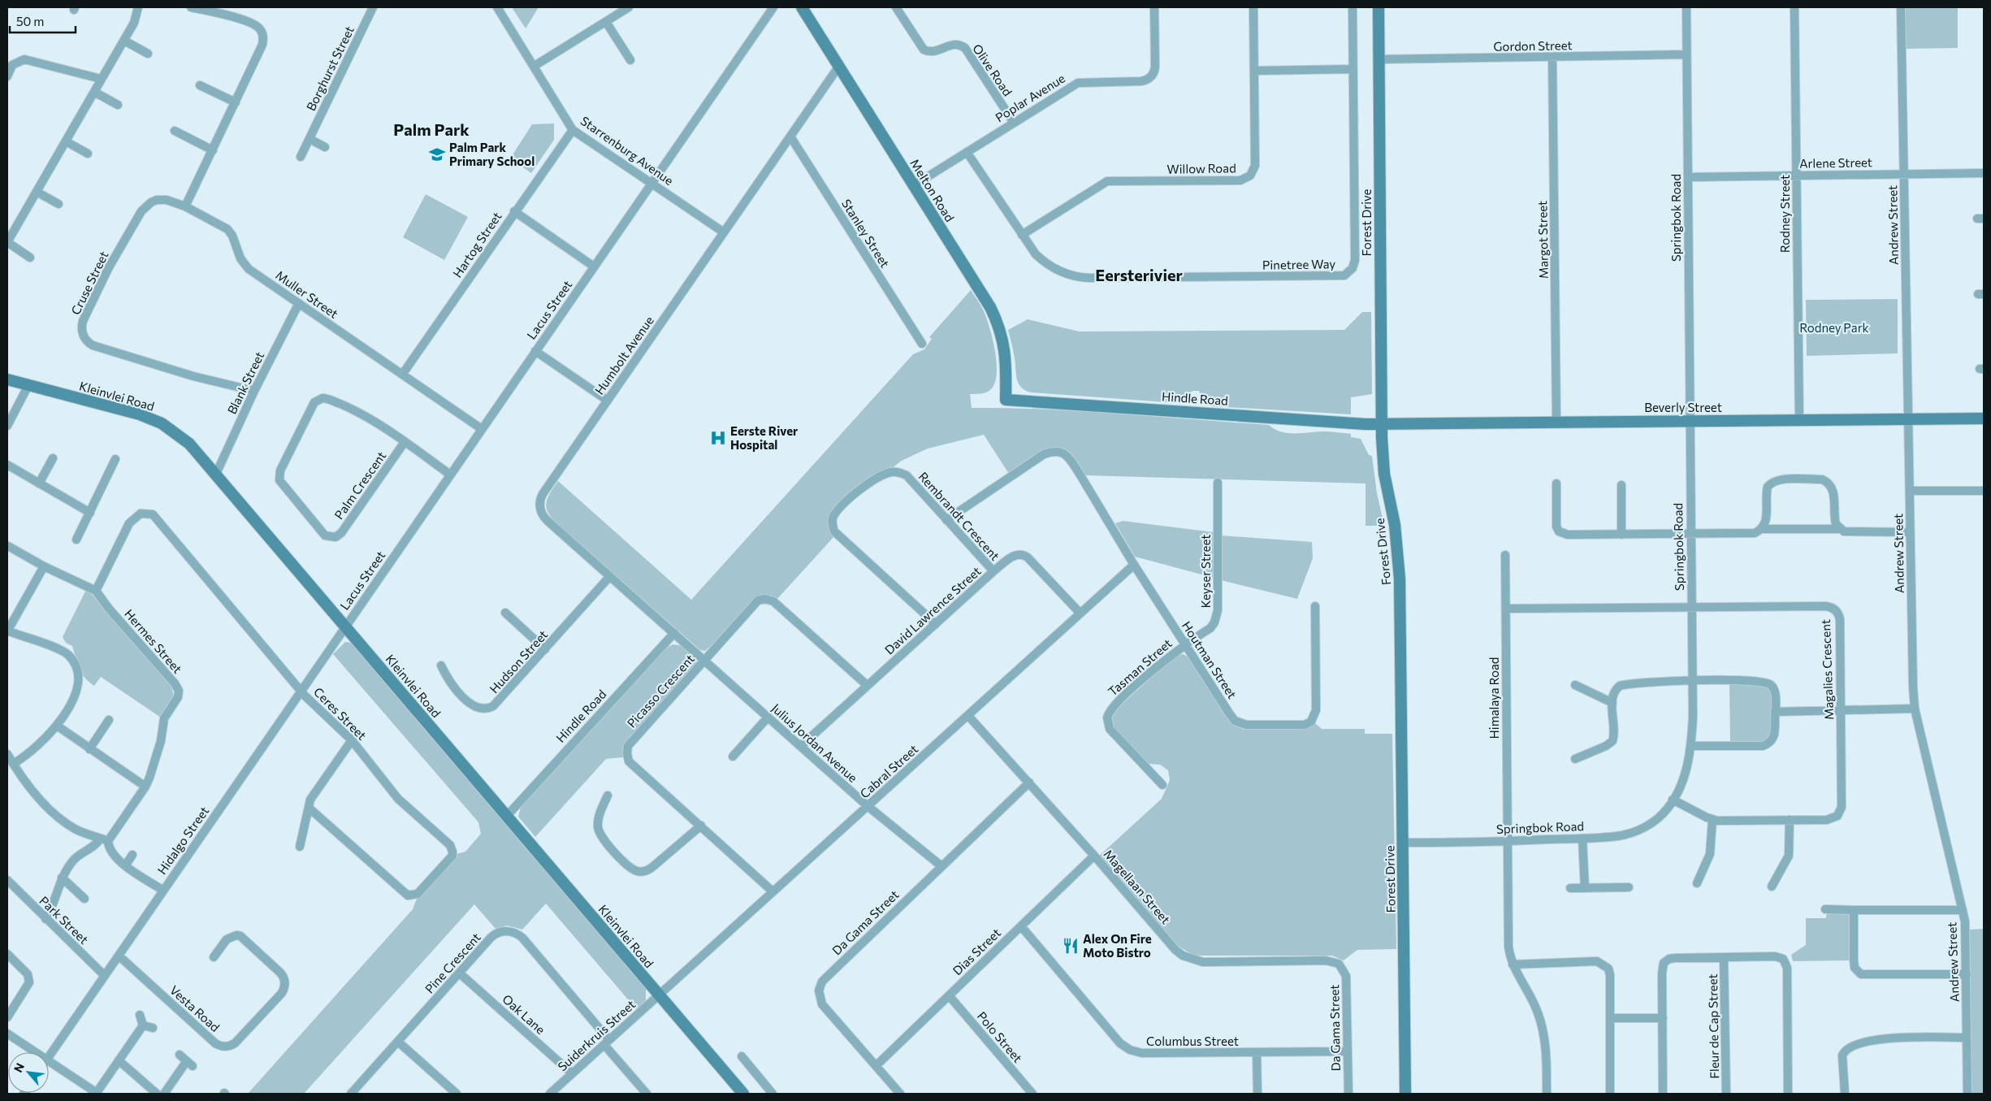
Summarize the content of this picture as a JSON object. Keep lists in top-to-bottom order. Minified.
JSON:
{"streets":{"street":["Gordon Street","Borghurst Street","Olive Road","Poplar Avenue","Starrenburg Avenue","Arlene Street","Willow Road","Melton Road","Rodney Street","Springbok Road","Forest Drive","Andrew Street","Stanley Street","Margot Street","Hartog Street","Pinetree Way","Cruse Street","Muller Street","Lacus Street","Humbolt Avenue","Blank Street","Kleinvlei Road","Hindle Road","Beverly Street","Palm Crescent","Rembrandt Crescent","Keyser Street","David Lawrence Street","Hermes Street","Houtman Street","Hudson Street","Tasman Street","Magalies Crescent","Picasso Crescent","Himalaya Road","Ceres Street","Julius Jordan Avenue","Cabral Street","Hidalgo Street","Magellaan Street","Park Street","Da Gama Street","Dias Street","Pine Crescent","Vesta Road","Oak Lane","Fleur de Cap Street","Suiderkruis Street","Polo Street","Columbus Street"]},"crossings":[["Gordon Street","Springbok Road"],["Gordon Street","Forest Drive"],["Gordon Street","Margot Street"],["Olive Road","Poplar Avenue"],["Poplar Avenue","Melton Road"],["Starrenburg Avenue","Hartog Street"],["Starrenburg Avenue","Lacus Street"],["Starrenburg Avenue","Humbolt Avenue"],["Arlene Street","Rodney Street"],["Arlene Street","Springbok Road"],["Arlene Street","Andrew Street"],["Willow Road","Pinetree Way"],["Melton Road","Humbolt Avenue"],["Melton Road","Hindle Road"],["Rodney Street","Beverly Street"],["Springbok Road","Forest Drive"],["Springbok Road","Beverly Street"],["Springbok Road","Magalies Crescent"],["Springbok Road","Himalaya Road"],["Forest Drive","Hindle Road"],["Forest Drive","Beverly Street"],["Andrew Street","Beverly Street"],["Stanley Street","Humbolt Avenue"],["Margot Street","Beverly Street"],["Hartog Street","Muller Street"],["Cruse Street","Muller Street"],["Cruse Street","Blank Street"],["Muller Street","Lacus Street"],["Muller Street","Blank Street"],["Lacus Street","Kleinvlei Road"],["Lacus Street","Palm Crescent"],["Lacus Street","Hidalgo Street"],["Humbolt Avenue","Hindle Road"],["Humbolt Avenue","Hudson Street"],["Humbolt Avenue","Julius Jordan Avenue"],["Blank Street","Kleinvlei Road"],["Kleinvlei Road","Hindle Road"],["Kleinvlei Road","Cabral Street"],["Kleinvlei Road","Hidalgo Street"],["Kleinvlei Road","Suiderkruis Street"],["Hindle Road","Beverly Street"],["Hindle Road","Julius Jordan Avenue"],["Rembrandt Crescent","David Lawrence Street"],["Rembrandt Crescent","Houtman Street"],["Keyser Street","Houtman Street"],["Keyser Street","Tasman Street"],["David Lawrence Street","Picasso Crescent"],["David Lawrence Street","Julius Jordan Avenue"],["David Lawrence Street","Cabral Street"],["Hermes Street","Ceres Street"],["Hermes Street","Park Street"],["Houtman Street","Tasman Street"],["Houtman Street","Cabral Street"],["Magalies Crescent","Himalaya Road"],["Picasso Crescent","Julius Jordan Avenue"],["Picasso Crescent","Cabral Street"],["Ceres Street","Hidalgo Street"],["Julius Jordan Avenue","Cabral Street"],["Julius Jordan Avenue","Da Gama Street"],["Cabral Street","Magellaan Street"],["Cabral Street","Suiderkruis Street"],["Hidalgo Street","Park Street"],["Hidalgo Street","Vesta Road"],["Magellaan Street","Da Gama Street"],["Magellaan Street","Dias Street"],["Da Gama Street","Dias Street"],["Da Gama Street","Columbus Street"],["Dias Street","Polo Street"],["Dias Street","Columbus Street"],["Pine Crescent","Oak Lane"],["Pine Crescent","Suiderkruis Street"],["Oak Lane","Suiderkruis Street"]],"districts":["Palm Park","Eersterivier"],"parks":["Rodney Park"],"places":{"school or university":["Palm Park Primary School"],"hospital":["Eerste River Hospital"],"restaurant":["Alex On Fire Moto Bistro"]},"scale_bar":"50 m","north":"top left"}
